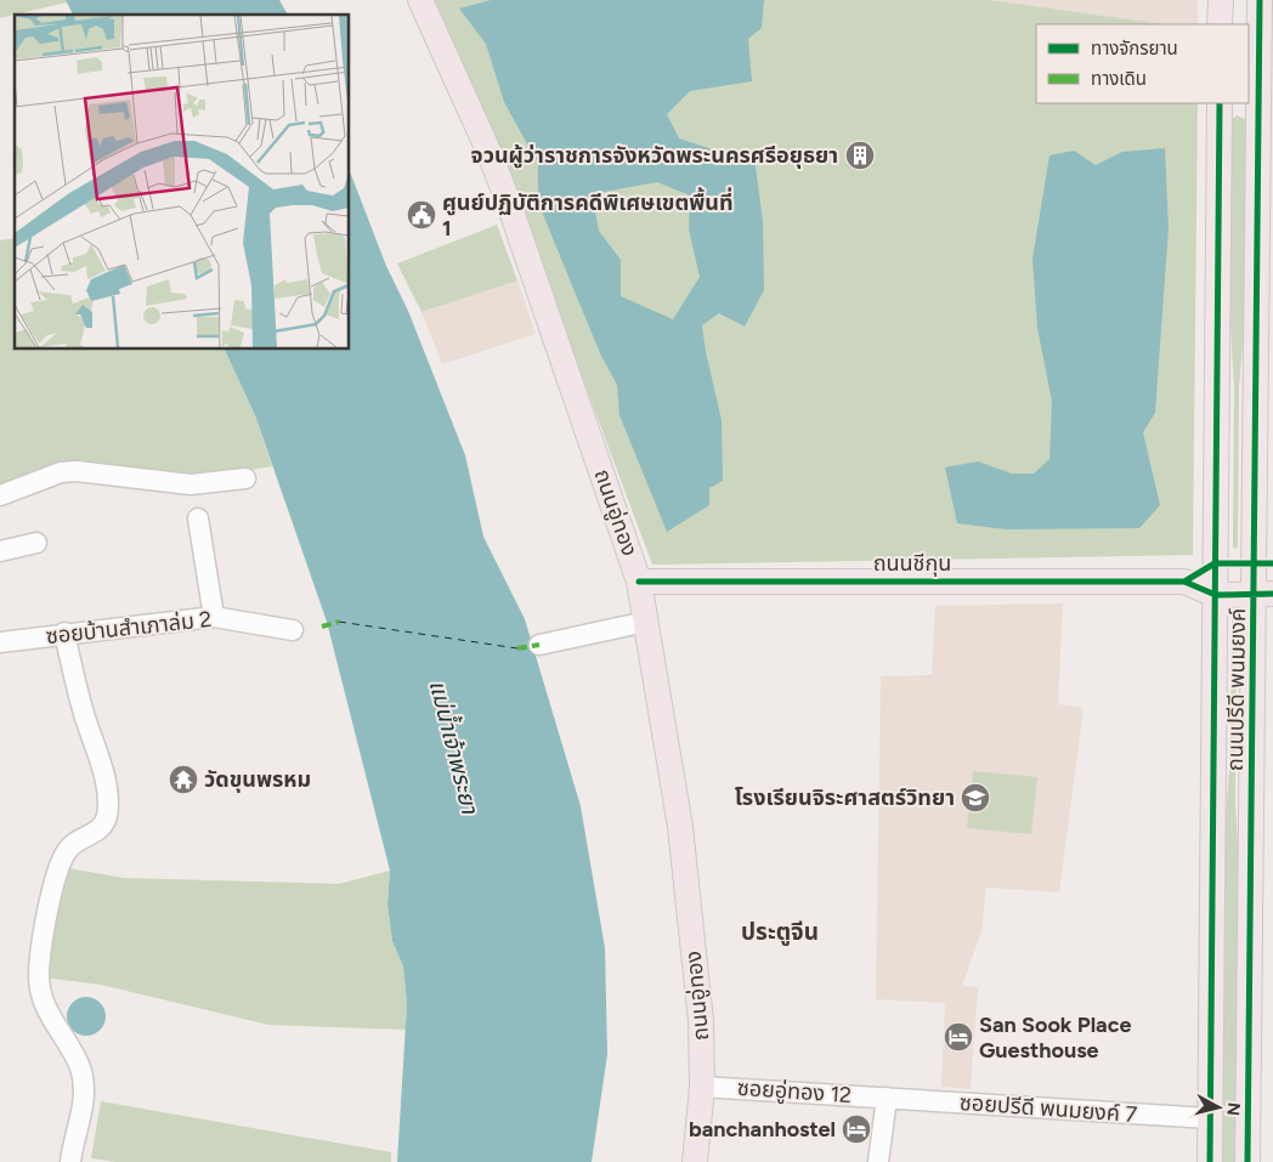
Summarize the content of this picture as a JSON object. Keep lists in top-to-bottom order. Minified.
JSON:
{"streets":{"main road":["ถนนอู่ทอง","ถนนชีกุน","ถนนปรีดี พนมยงค์"],"street":["ซอยบ้านสำเภาล่ม 2","ซอยอู่ทอง 12","ซอยปรีดี พนมยงค์ 7"]},"crossings":[["ถนนอู่ทอง","ถนนชีกุน"],["ถนนอู่ทอง","ซอยอู่ทอง 12"],["ถนนชีกุน","ถนนปรีดี พนมยงค์"],["ถนนปรีดี พนมยงค์","ซอยปรีดี พนมยงค์ 7"],["ซอยอู่ทอง 12","ซอยปรีดี พนมยงค์ 7"]],"districts":["ประตูจีน"],"water":["แม่น้ำเจ้าพระยา"],"places":{"building":["จวนผู้ว่าราชการจังหวัดพระนครศรีอยุธยา"],"public building":["ศูนย์ปฏิบัติการคดีพิเศษเขตพื้นที่ 1"],"temple":["วัดขุนพรหม"],"school or university":["โรงเรียนจิระศาสตร์วิทยา"],"hotel":["San Sook Place Guesthouse","banchanhostel"]},"legend":["ทางจักรยาน","ทางเดิน"],"north":"right"}
